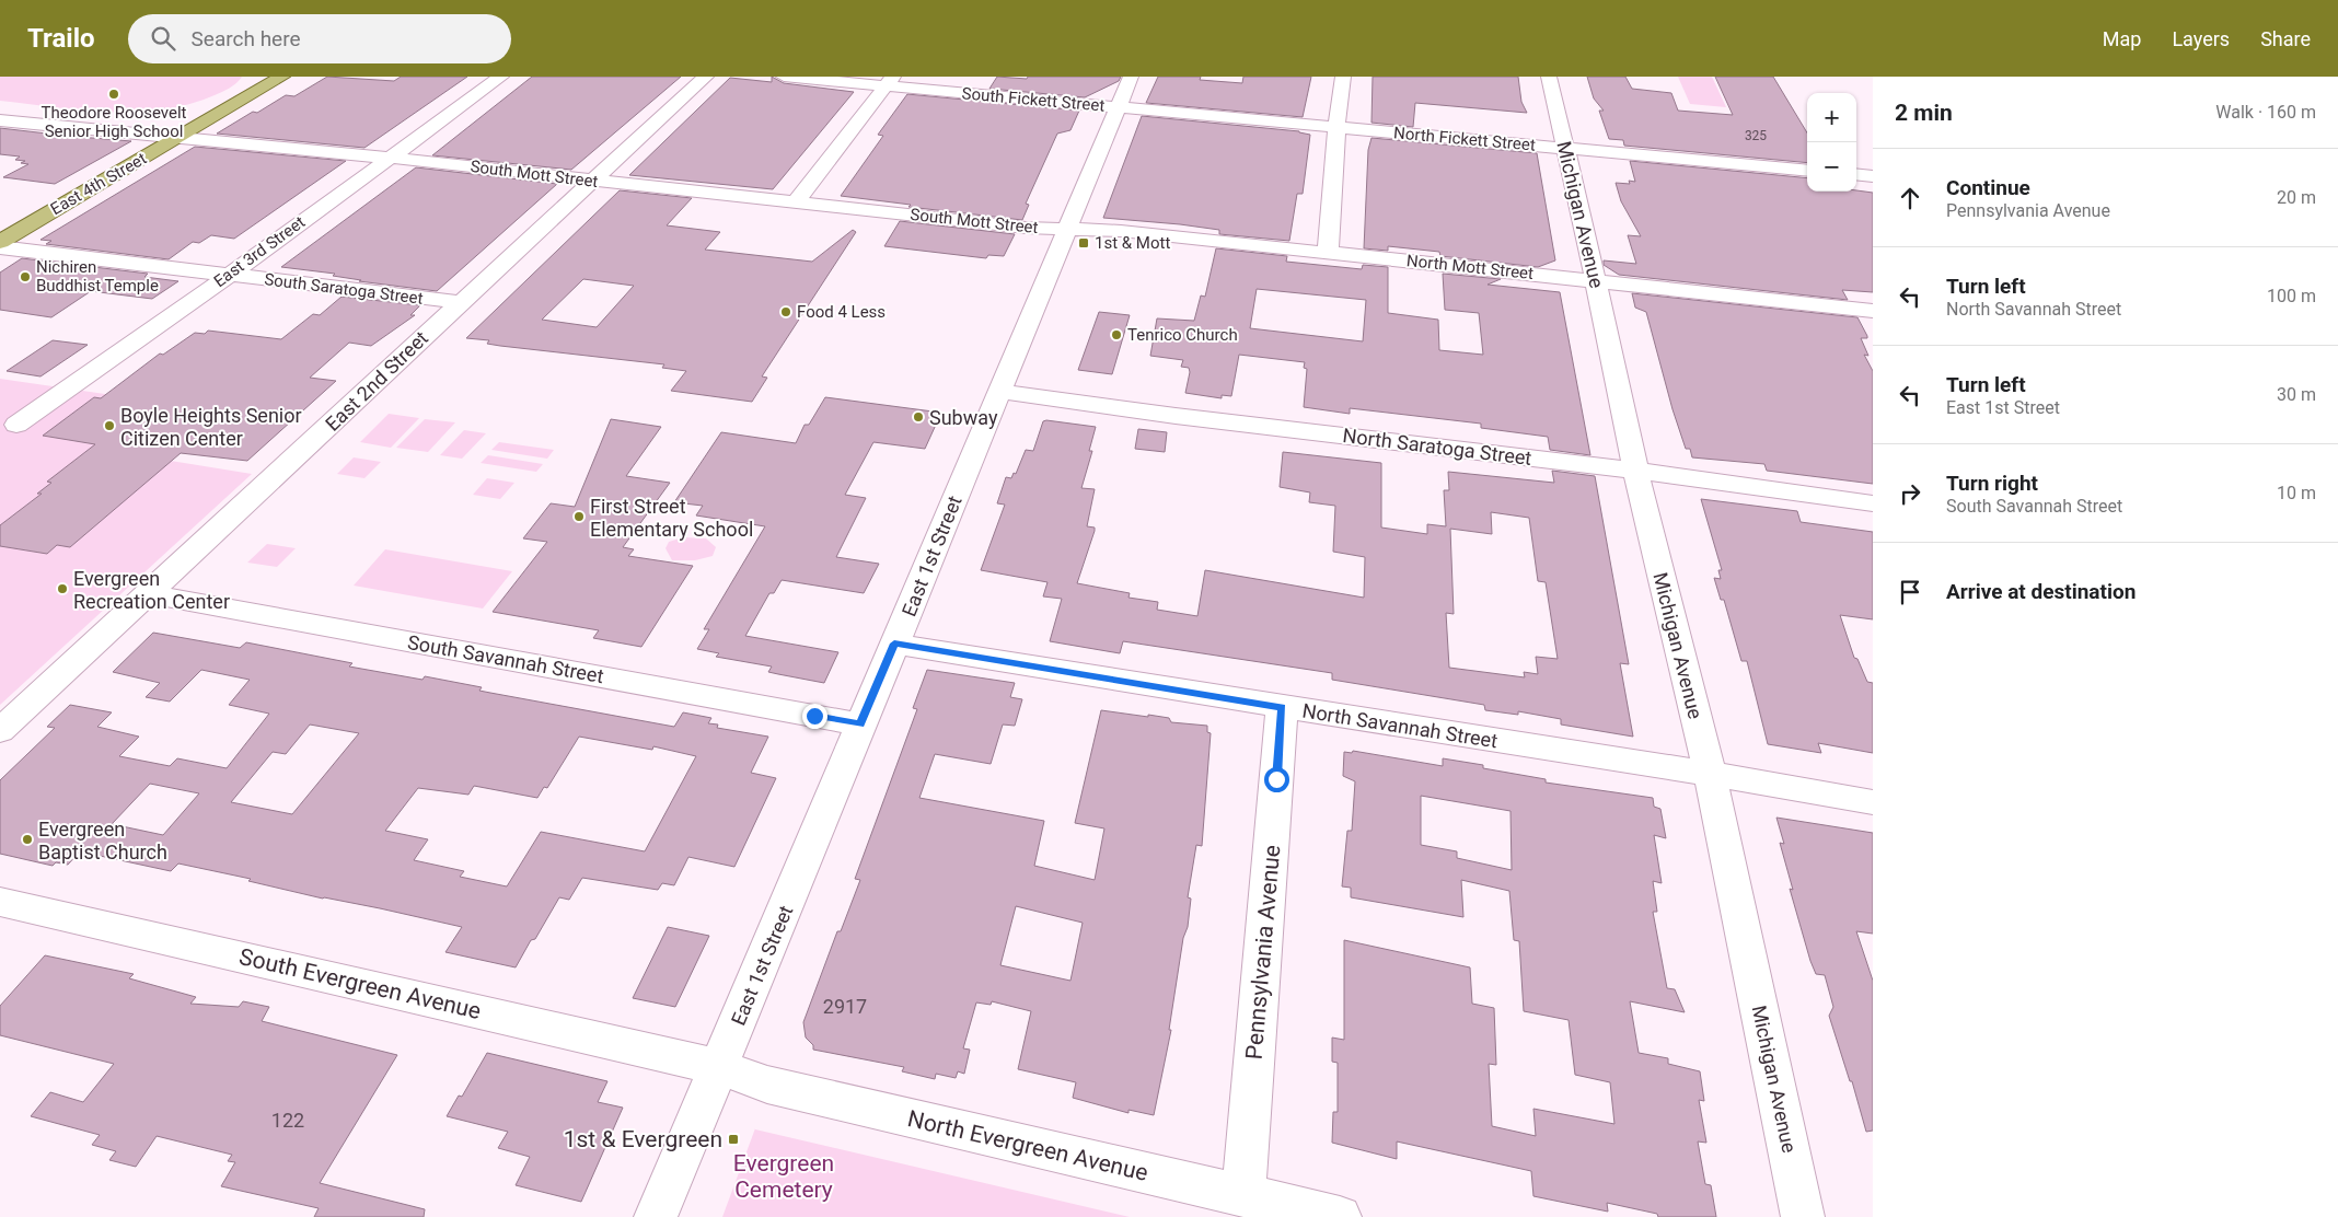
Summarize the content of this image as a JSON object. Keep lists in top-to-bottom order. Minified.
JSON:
{"streets":{"main road":["East 4th Street"],"street":["South Fickett Street","North Fickett Street","South Mott Street","Michigan Avenue","East 3rd Street","North Mott Street","South Saratoga Street","East 2nd Street","North Saratoga Street","East 1st Street","South Savannah Street","North Savannah Street","Pennsylvania Avenue","South Evergreen Avenue","North Evergreen Avenue"]},"crossings":[["South Fickett Street","North Fickett Street"],["South Fickett Street","East 1st Street"],["North Fickett Street","Michigan Avenue"],["North Fickett Street","East 1st Street"],["South Mott Street","East 4th Street"],["South Mott Street","East 3rd Street"],["South Mott Street","North Mott Street"],["South Mott Street","East 2nd Street"],["South Mott Street","East 1st Street"],["Michigan Avenue","North Mott Street"],["Michigan Avenue","North Saratoga Street"],["Michigan Avenue","North Savannah Street"],["East 3rd Street","South Saratoga Street"],["North Mott Street","East 1st Street"],["South Saratoga Street","East 2nd Street"],["East 2nd Street","South Savannah Street"],["North Saratoga Street","East 1st Street"],["East 1st Street","South Savannah Street"],["East 1st Street","North Savannah Street"],["East 1st Street","South Evergreen Avenue"],["East 1st Street","North Evergreen Avenue"],["North Savannah Street","Pennsylvania Avenue"],["Pennsylvania Avenue","North Evergreen Avenue"],["South Evergreen Avenue","North Evergreen Avenue"]],"parks":["Evergreen Cemetery"],"places":{"other":["Theodore Roosevelt Senior High School","Nichiren Buddhist Temple","Food 4 Less","Tenrico Church","Subway","Boyle Heights Senior Citizen Center","First Street Elementary School","Evergreen Recreation Center","Evergreen Baptist Church"],"transit":["1st & Mott","1st & Evergreen"]},"house_numbers":["325","2917","122"],"page":{"header":"Trailo","search":"Search here","nav":["Map","Layers","Share"],"heading":["2 min","Walk · 160 m"],"map_buttons":["+","−"],"list":[["Continue","Pennsylvania Avenue","20 m"],["Turn left","North Savannah Street","100 m"],["Turn left","East 1st Street","30 m"],["Turn right","South Savannah Street","10 m"],"Arrive at destination"]}}
